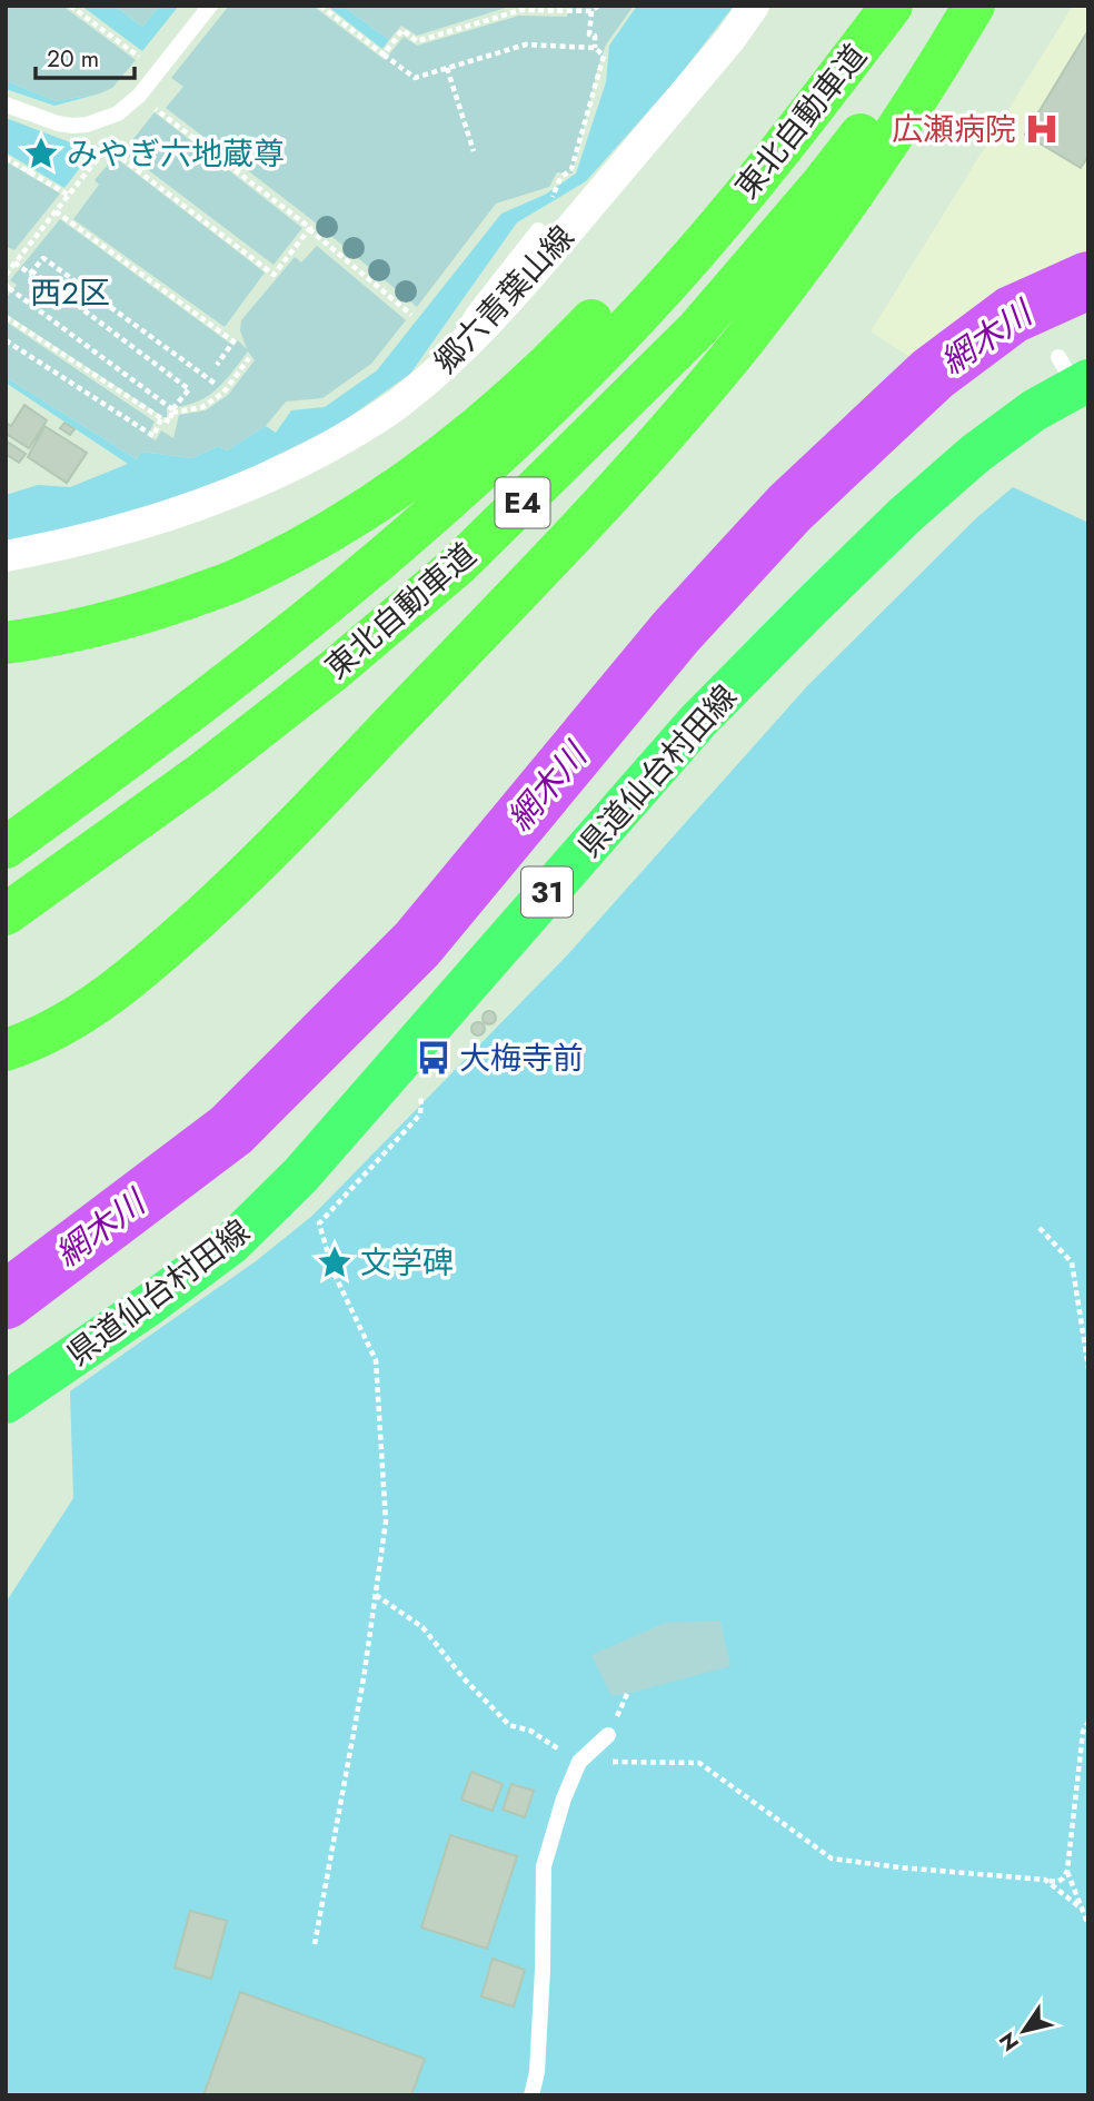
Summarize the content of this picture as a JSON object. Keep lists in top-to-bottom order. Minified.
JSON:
{"streets":{"highway":["東北自動車道","E4"],"main road":["県道仙台村田線","31"],"street":["郷六青葉山線"]},"water":["網木川"],"parks":["西2区"],"places":{"hospital":["広瀬病院"],"place":["みやぎ六地蔵尊","文学碑"],"bus stop":["大梅寺前"]},"scale_bar":"20 m","north":"bottom left"}
